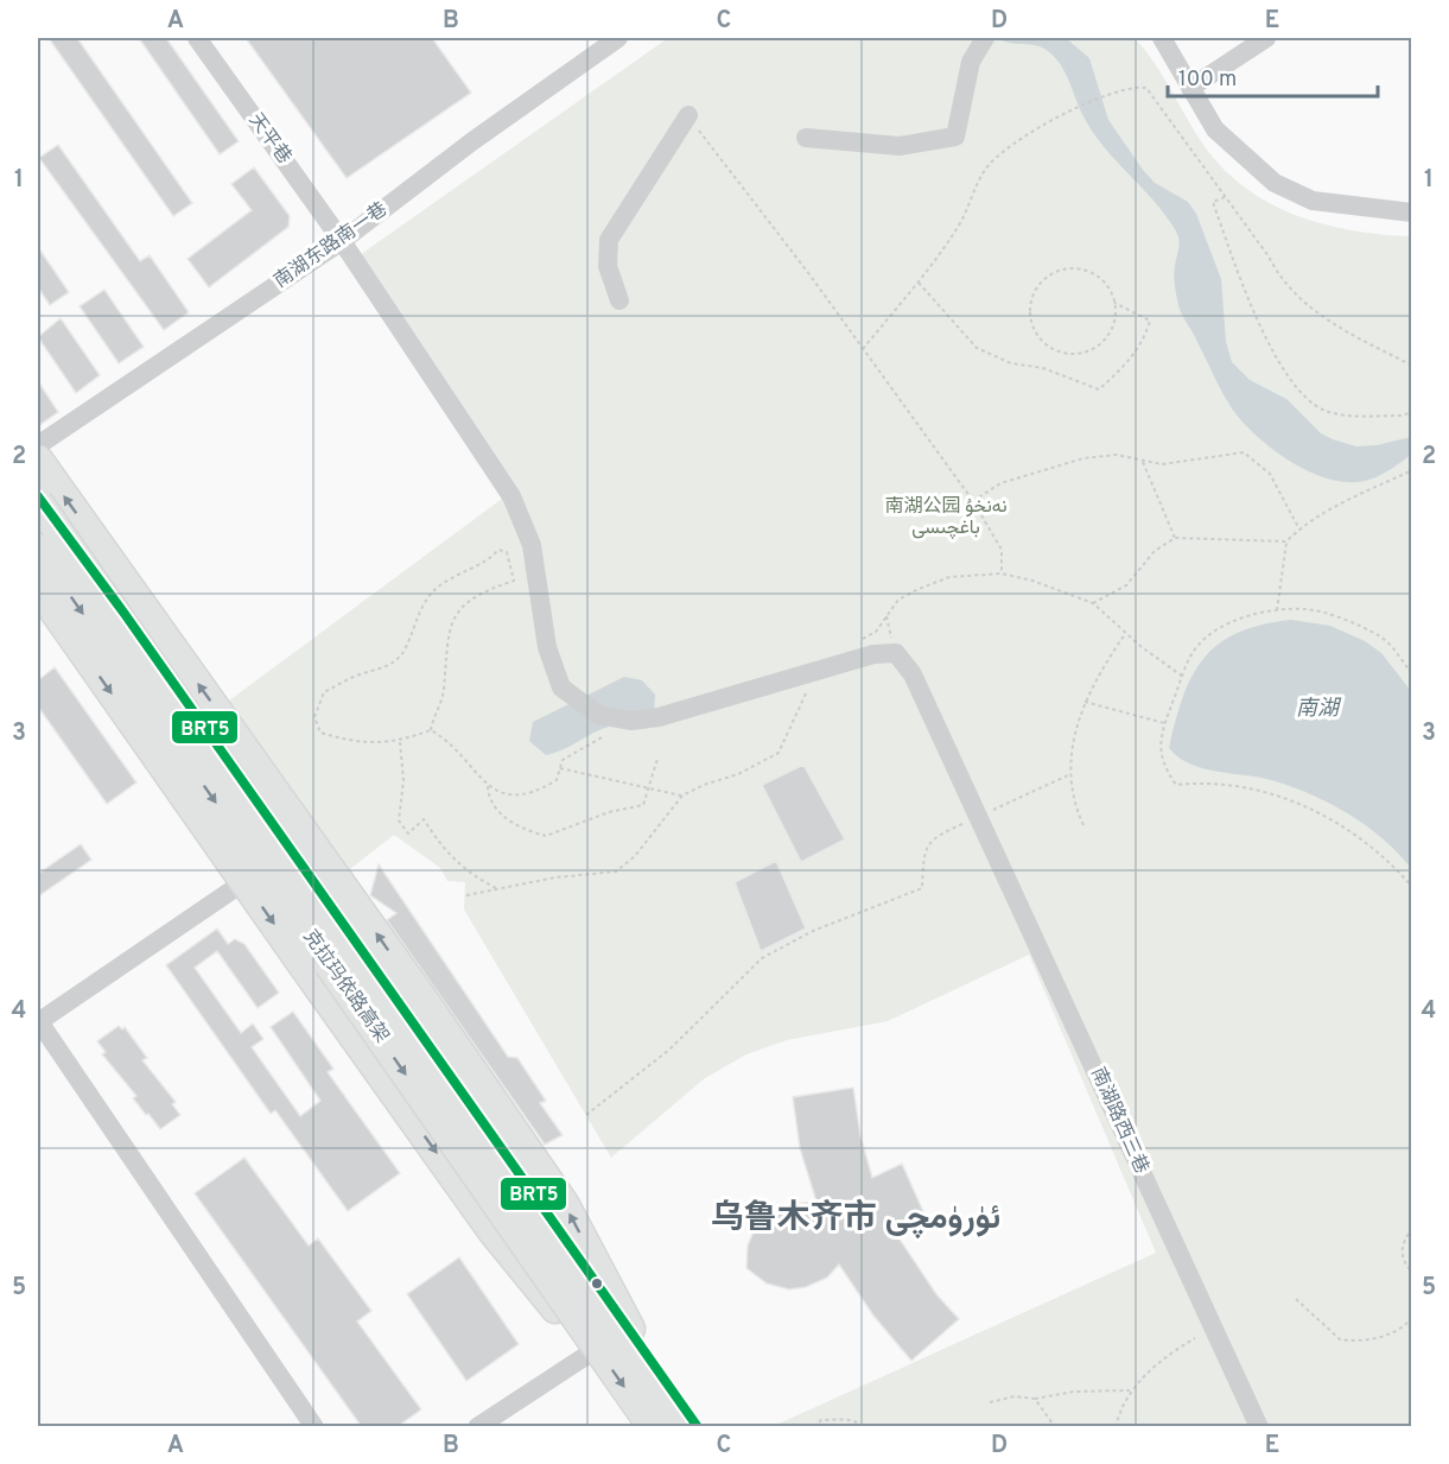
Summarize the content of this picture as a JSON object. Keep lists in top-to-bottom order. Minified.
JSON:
{"streets":{"highway":["克拉玛依路高架"],"street":["天平巷","南湖东路南一巷","南湖路西三巷"]},"crossings":[["天平巷","南湖东路南一巷"],["天平巷","南湖路西三巷"]],"districts":["乌鲁木齐市 ئۈرۈمچى"],"water":["南湖"],"parks":["南湖公园 نەنخۇ باغچىسى"],"lines":["transit line BRT5"],"scale_bar":"100 m","grid":{"columns":["A","B","C","D","E"],"rows":["1","2","3","4","5"]}}
